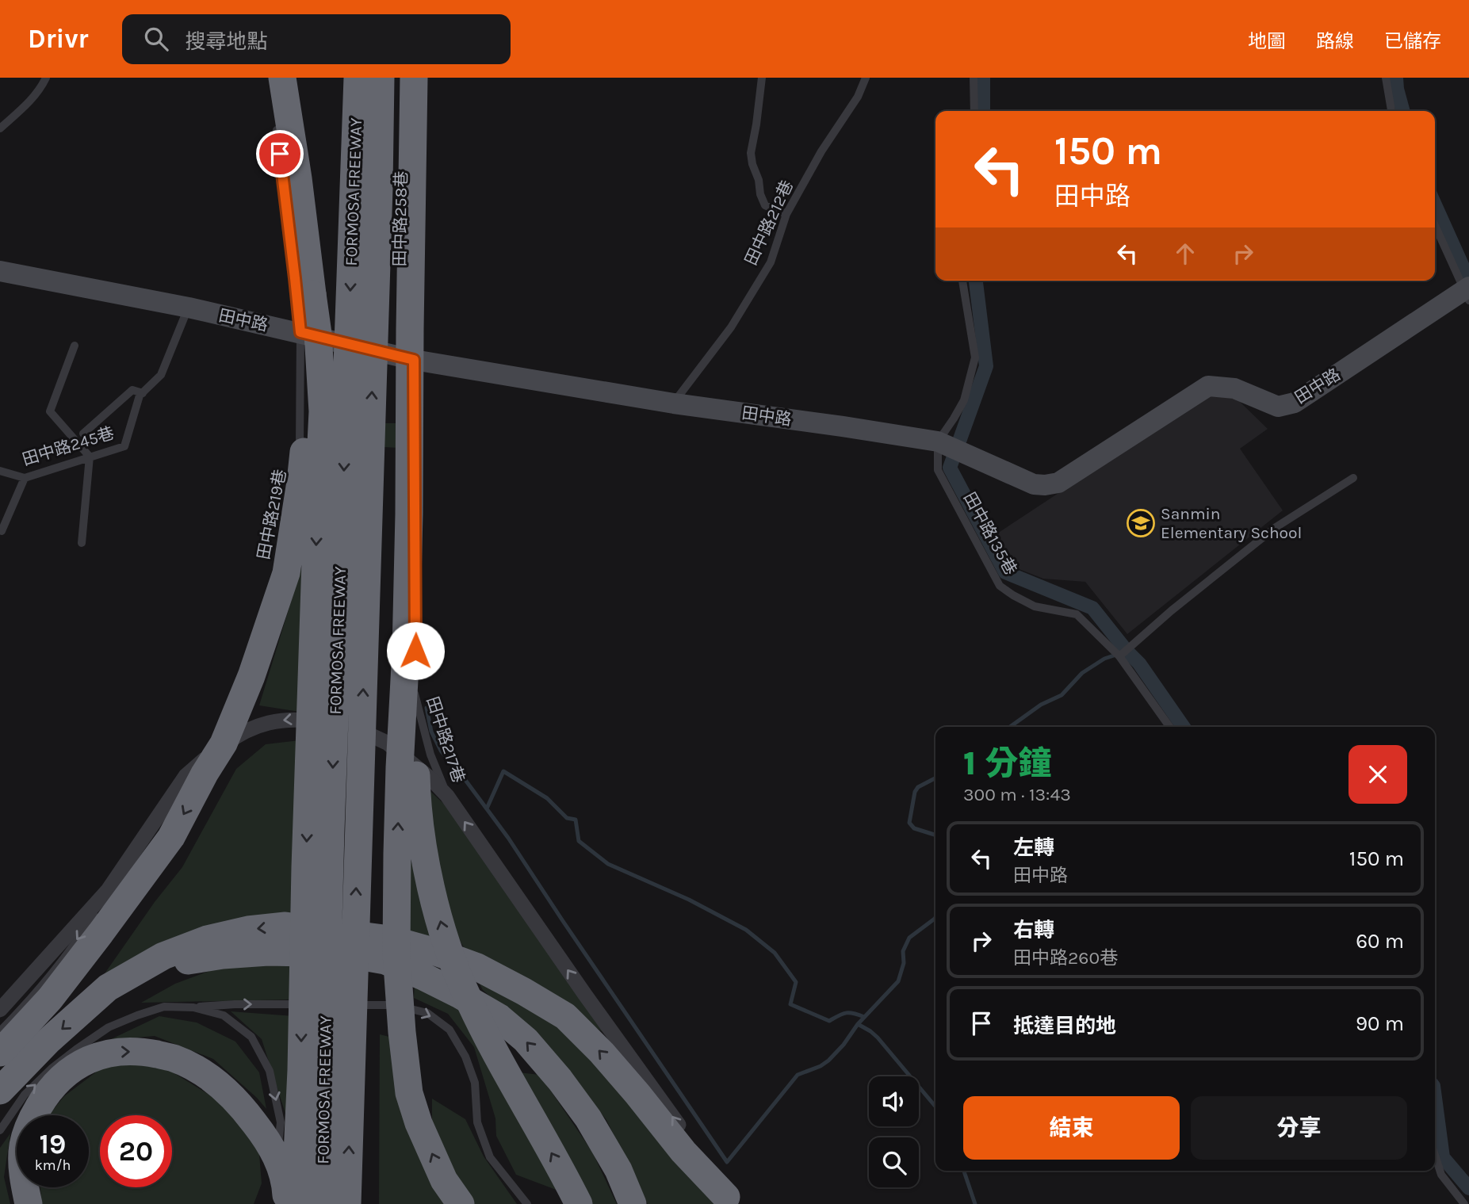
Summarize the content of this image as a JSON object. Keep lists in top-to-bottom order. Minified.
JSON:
{"streets":{"highway":["FORMOSA FREEWAY"],"street":["田中路"],"lane":["田中路258巷","田中路212巷","田中路245巷","田中路219巷","田中路135巷","田中路217巷"]},"crossings":[["田中路258巷","田中路"],["田中路212巷","田中路"],["田中路","田中路245巷"],["田中路","田中路219巷"],["田中路","田中路135巷"]],"places":{"school or university":["Sanmin Elementary School"]},"page":{"header":"Drivr","search":"搜尋地點","nav":["地圖","路線","已儲存"],"turn":["150 m","田中路"],"heading":["1 分鐘","300 m · 13:43"],"list":[{"name":"左轉","note":"田中路","value":"150 m"},{"name":"右轉","note":"田中路260巷","value":"60 m"},{"name":"抵達目的地","value":"90 m"}],"buttons":["結束","分享"],"speed":"19 km/h","limit":"20"}}
